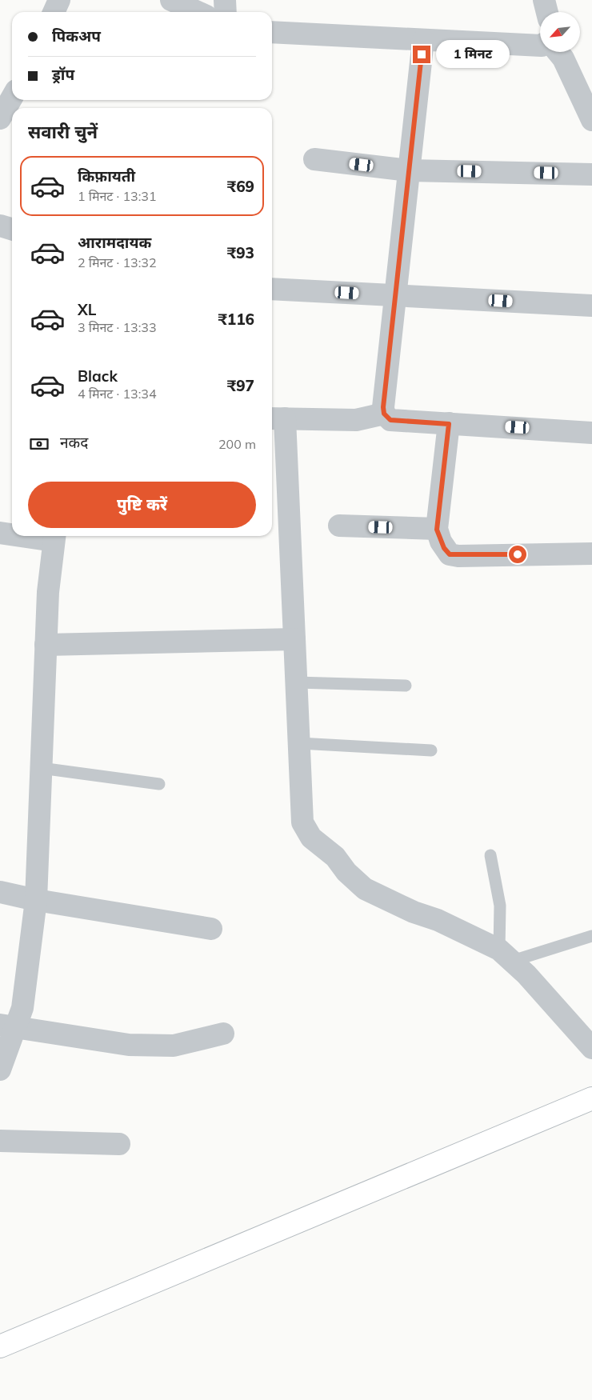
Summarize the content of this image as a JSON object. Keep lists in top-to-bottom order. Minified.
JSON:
{"north":"bottom left","page":{"banner":["पिकअप","ड्रॉप"],"bubble":"1 मिनट","heading":"सवारी चुनें","list":[{"name":"किफ़ायती","note":"1 मिनट · 13:31","value":"₹69"},{"name":"आरामदायक","note":"2 मिनट · 13:32","value":"₹93"},{"name":"XL","note":"3 मिनट · 13:33","value":"₹116"},{"name":"Black","note":"4 मिनट · 13:34","value":"₹97"}],"pay":["नकद","200 m"],"buttons":"पुष्टि करें"}}
